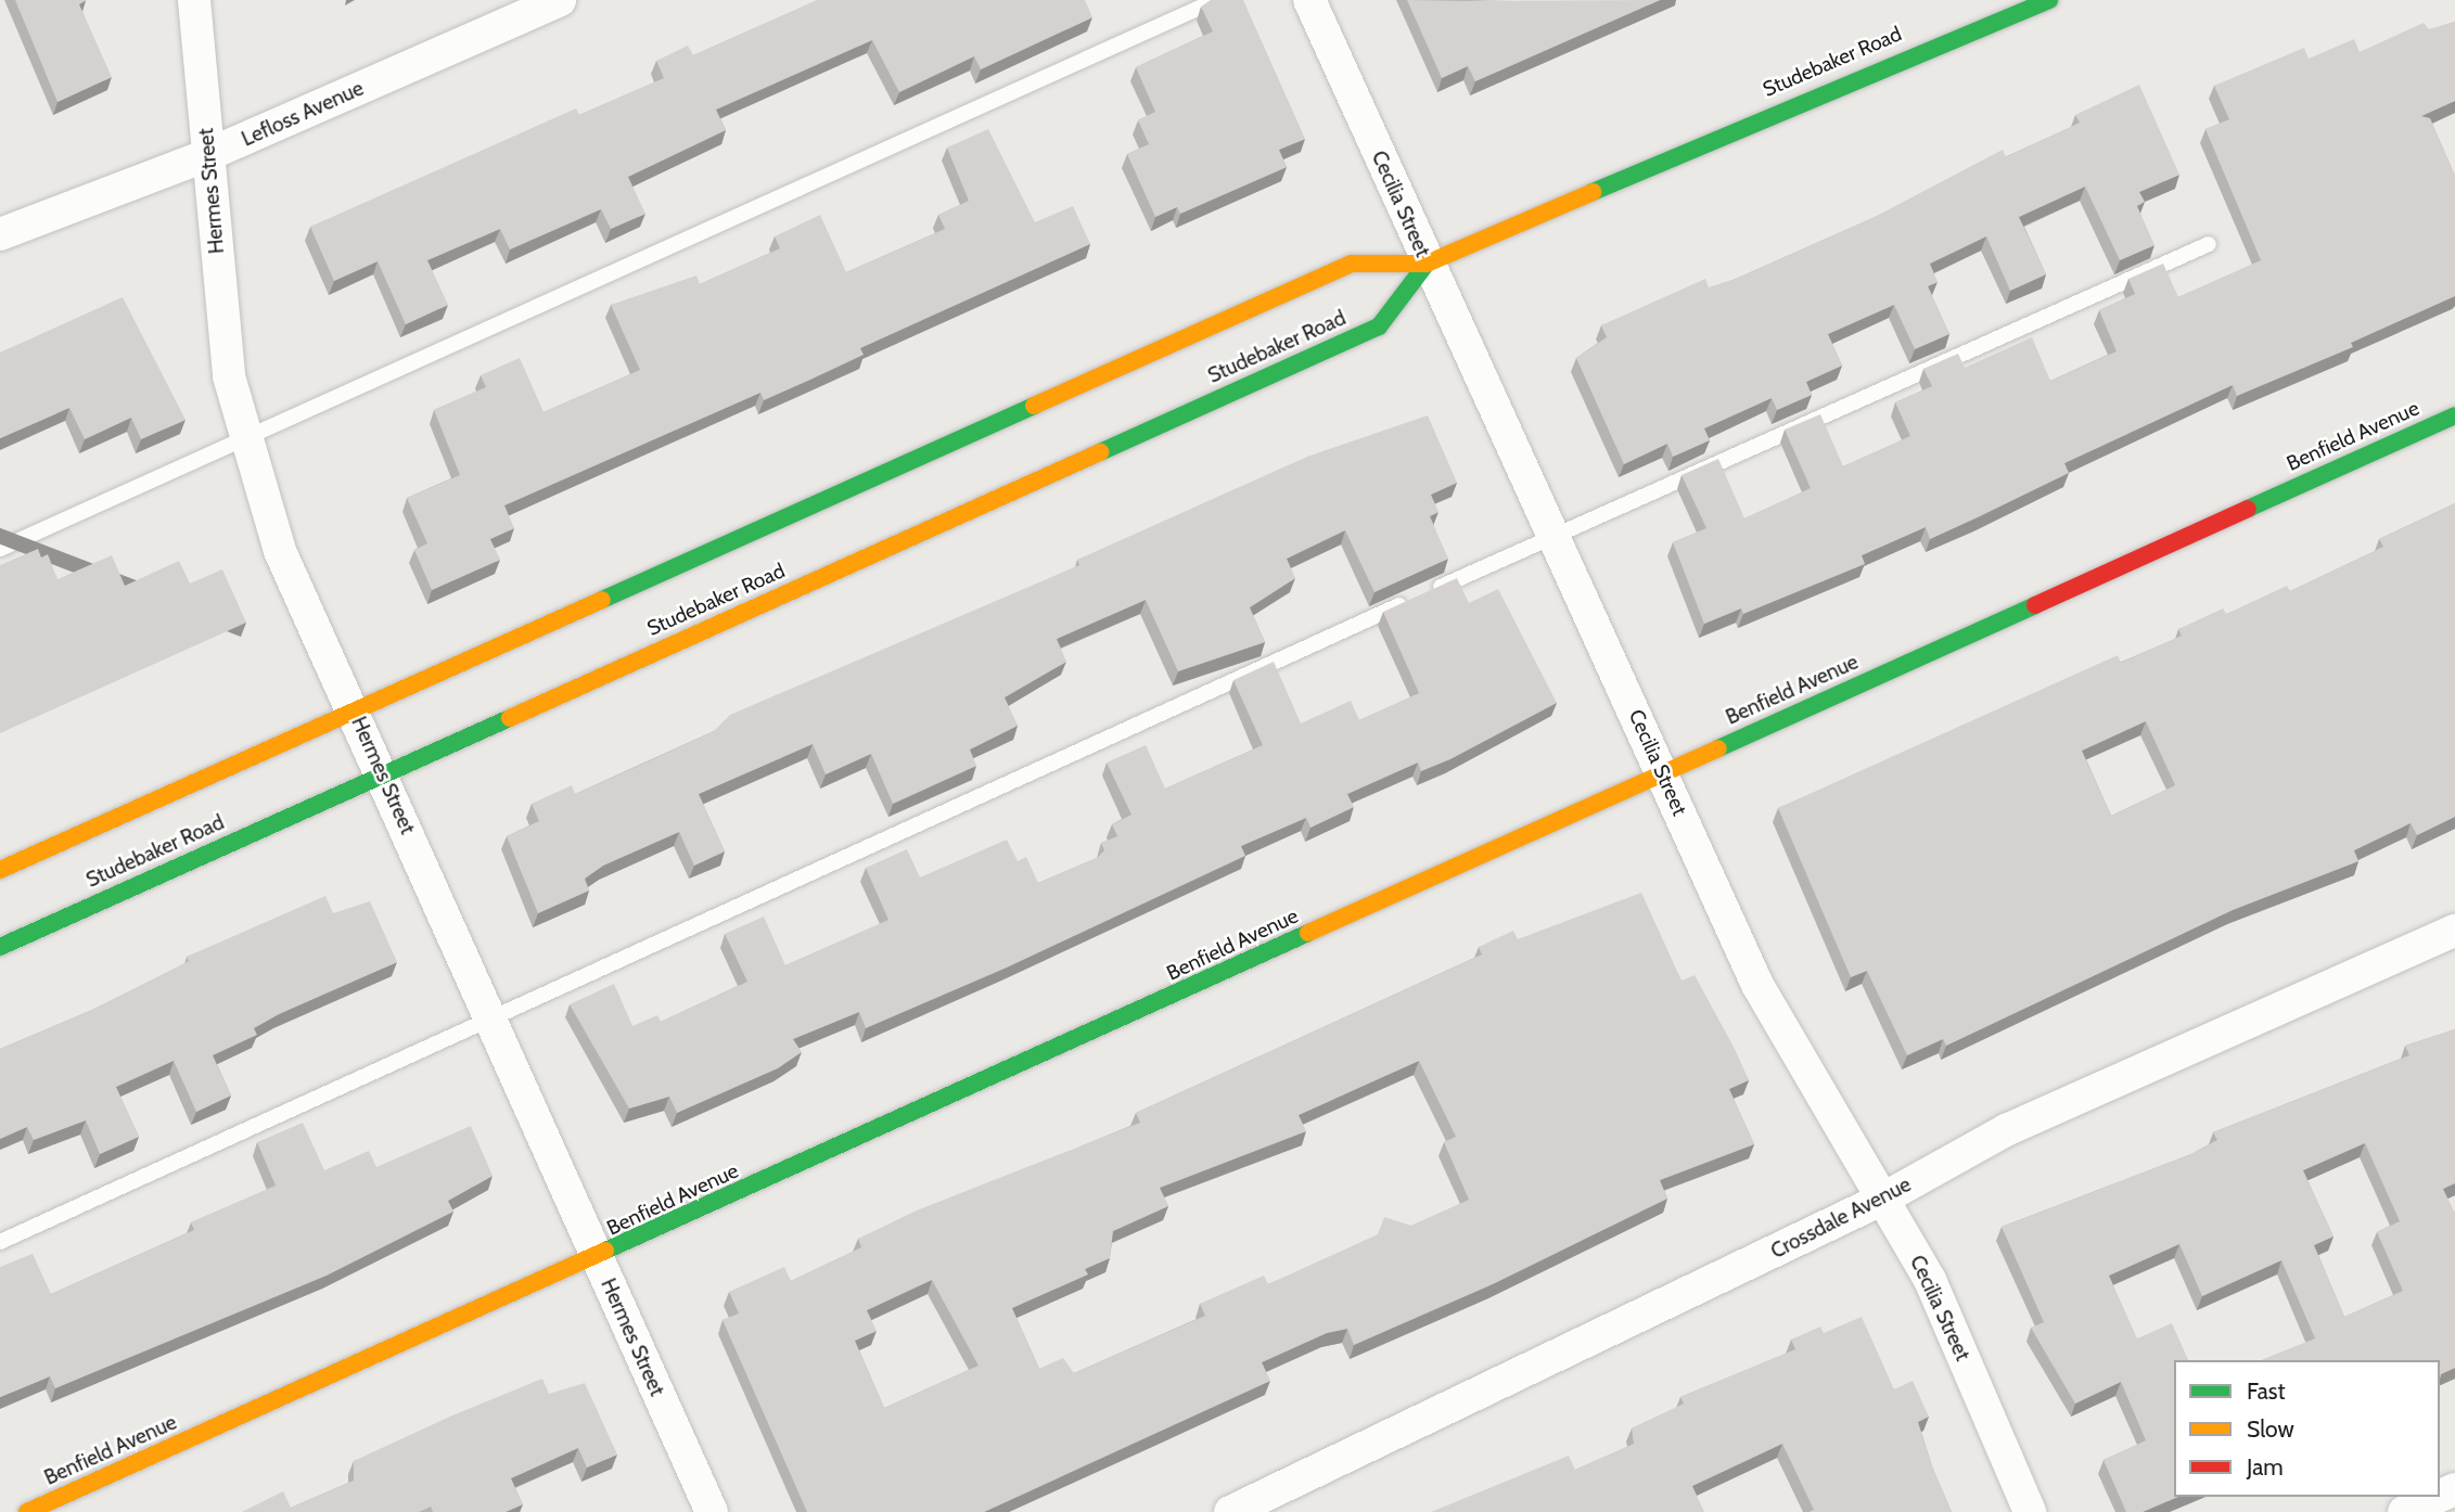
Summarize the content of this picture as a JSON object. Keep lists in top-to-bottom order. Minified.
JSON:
{"streets":{"main road":["Studebaker Road","Benfield Avenue"],"street":["Lefloss Avenue","Hermes Street","Cecilia Street","Crossdale Avenue"]},"crossings":[["Studebaker Road","Hermes Street"],["Studebaker Road","Cecilia Street"],["Lefloss Avenue","Hermes Street"],["Hermes Street","Benfield Avenue"],["Cecilia Street","Benfield Avenue"],["Cecilia Street","Crossdale Avenue"]],"legend":["Fast","Slow","Jam"]}
